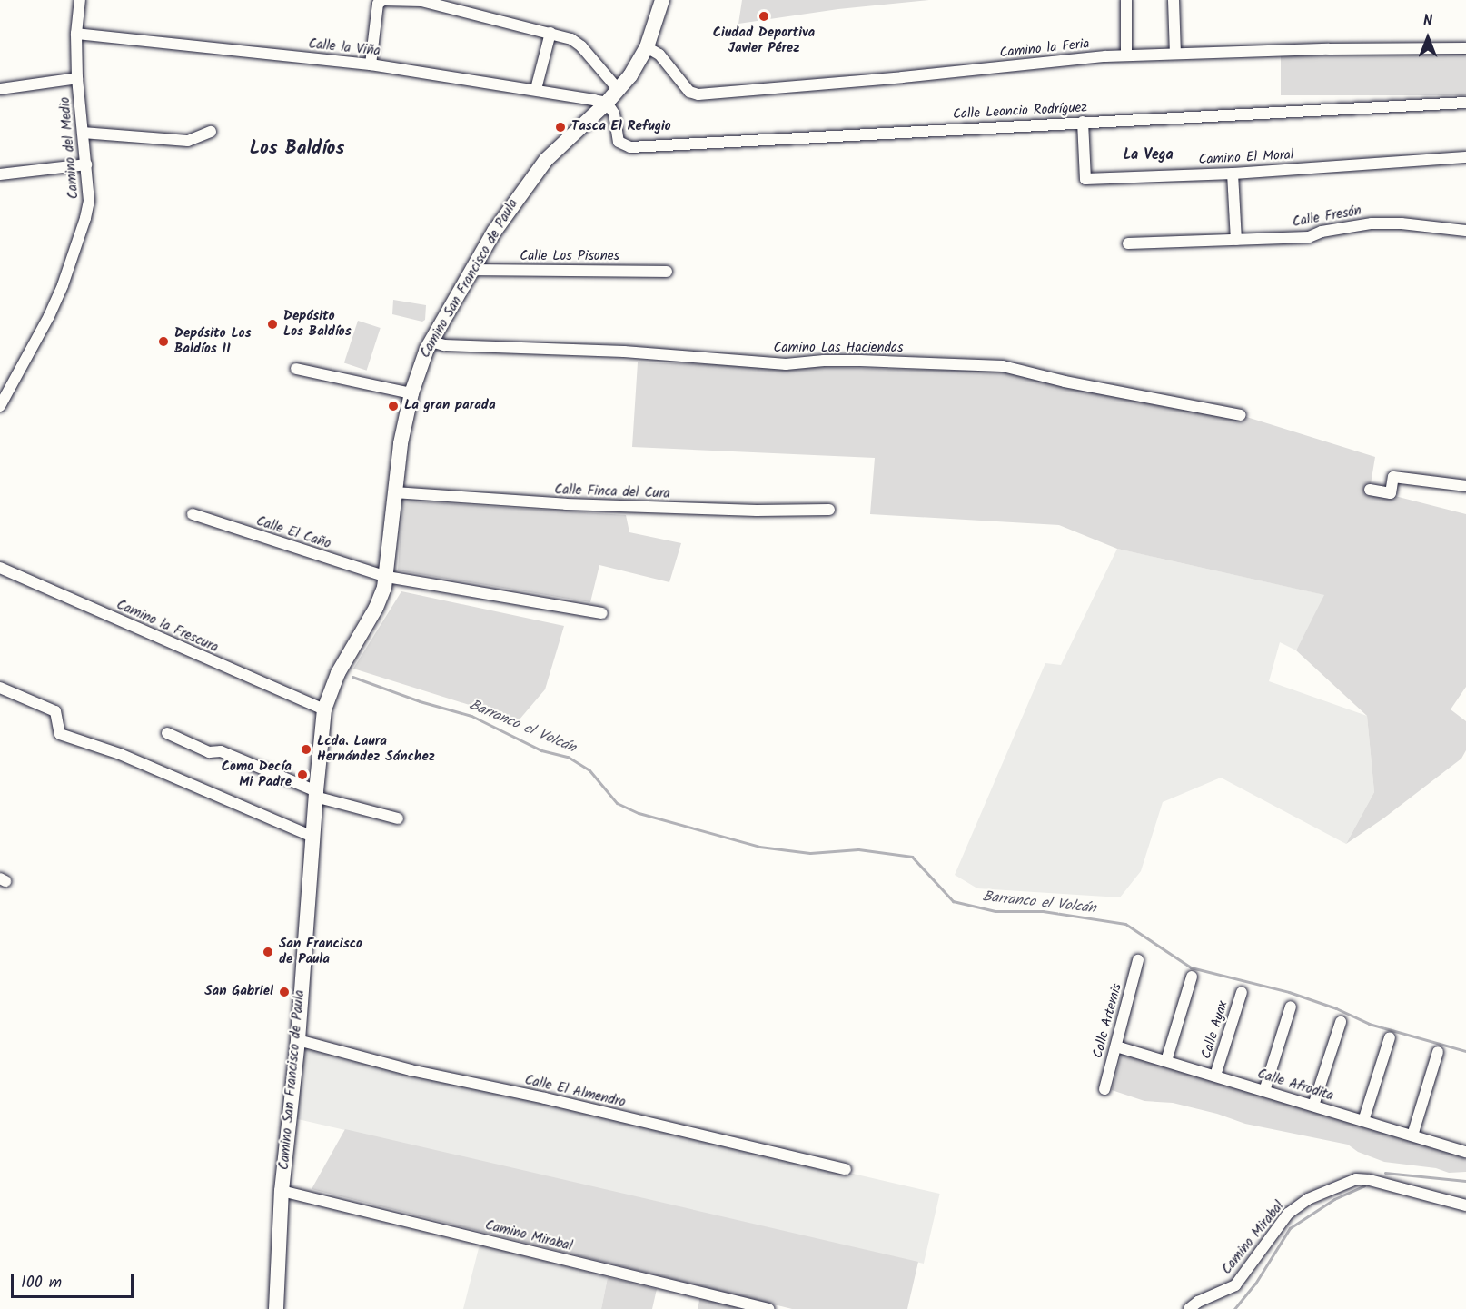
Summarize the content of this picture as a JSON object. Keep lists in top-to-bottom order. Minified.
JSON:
{"streets":{"main road":["Camino San Francisco de Paula"],"street":["Calle la Viña","Camino la Feria","Calle Leoncio Rodríguez","Camino del Medio","Camino El Moral","Calle Fresón","Calle Los Pisones","Camino Las Haciendas","Calle Finca del Cura","Calle El Caño","Camino la Frescura","Calle Artemis","Calle Ayax","Calle Afrodita","Calle El Almendro","Camino Mirabal"]},"crossings":[["Calle la Viña","Calle Leoncio Rodríguez"],["Calle la Viña","Camino del Medio"],["Calle la Viña","Camino San Francisco de Paula"],["Camino la Feria","Camino San Francisco de Paula"],["Calle Leoncio Rodríguez","Camino El Moral"],["Calle Leoncio Rodríguez","Camino San Francisco de Paula"],["Calle Los Pisones","Camino San Francisco de Paula"],["Camino San Francisco de Paula","Camino Las Haciendas"],["Camino San Francisco de Paula","Calle Finca del Cura"],["Camino San Francisco de Paula","Calle El Caño"],["Camino San Francisco de Paula","Camino la Frescura"],["Camino San Francisco de Paula","Calle El Almendro"],["Camino San Francisco de Paula","Camino Mirabal"],["Calle Artemis","Calle Afrodita"],["Calle Ayax","Calle Afrodita"]],"districts":["Los Baldíos","La Vega"],"water":["Barranco el Volcán"],"places":["Ciudad Deportiva Javier Pérez","Tasca El Refugio","Depósito Los Baldíos","Depósito Los Baldíos II","La gran parada","Lcda. Laura Hernández Sánchez","Como Decía Mi Padre","San Francisco de Paula","San Gabriel"],"scale_bar":"100 m","north":"top"}
